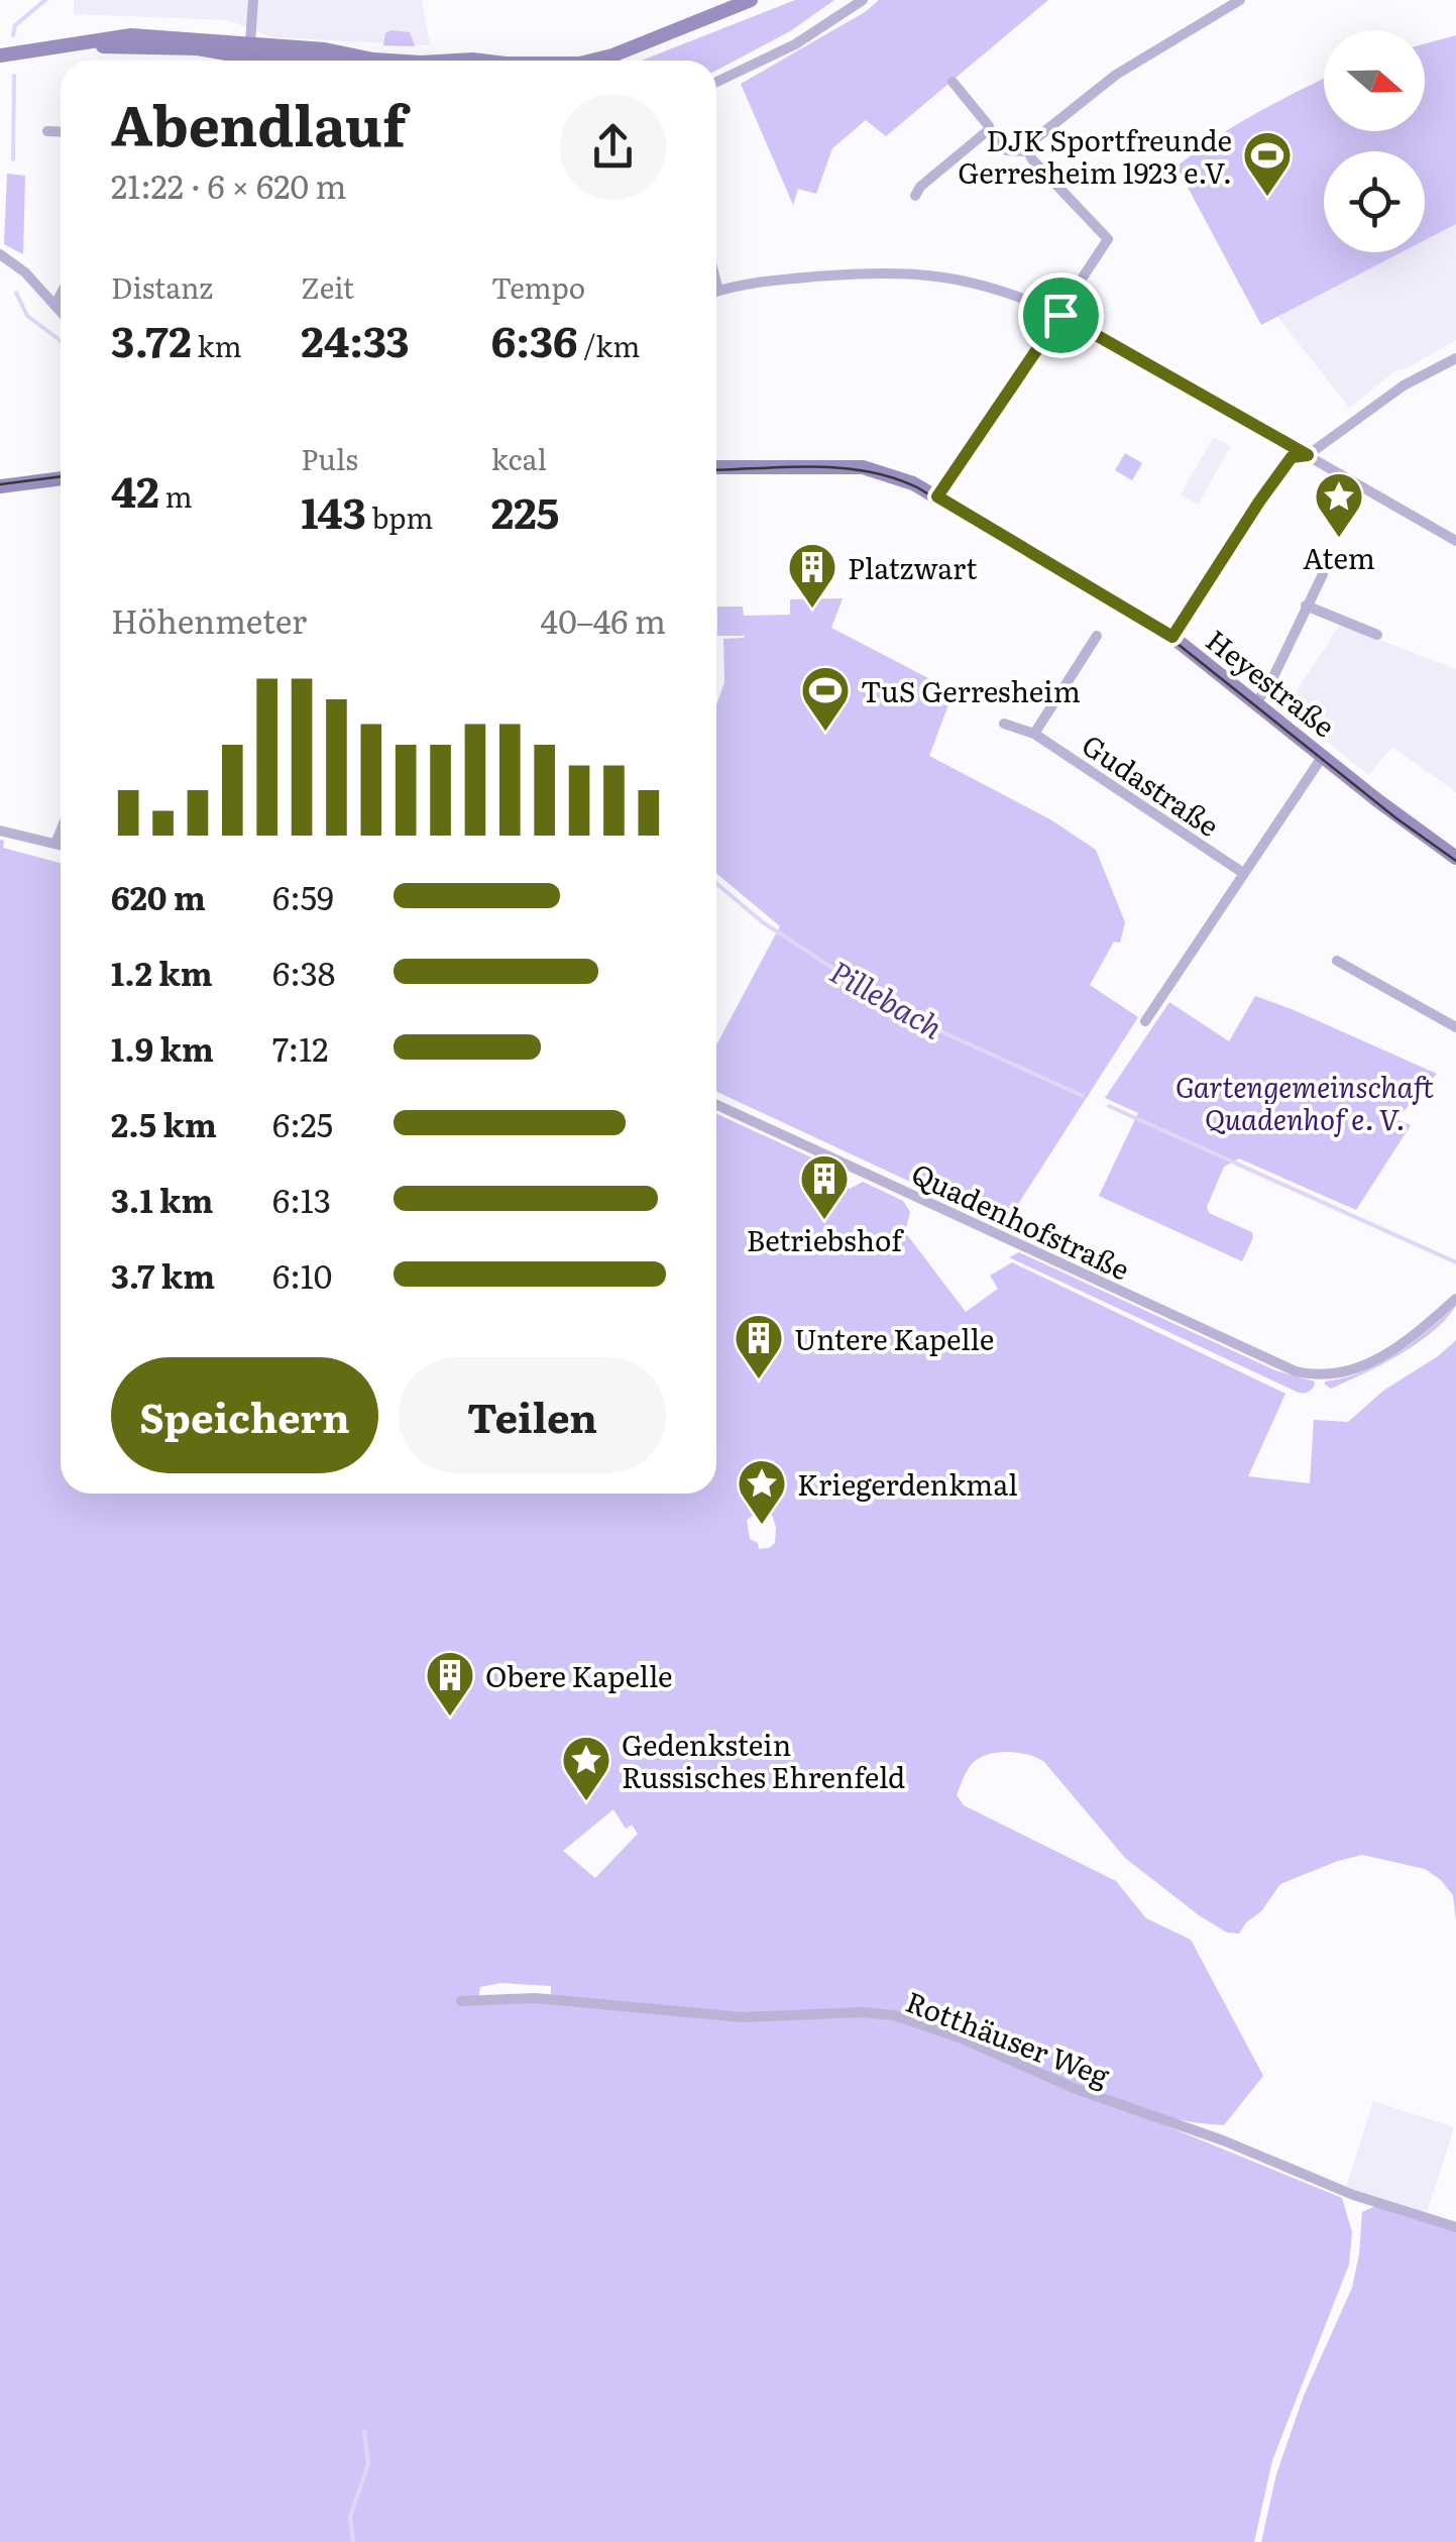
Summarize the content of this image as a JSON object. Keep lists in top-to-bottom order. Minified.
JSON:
{"streets":{"main road":["Heyestraße"],"street":["Gudastraße","Quadenhofstraße","Rotthäuser Weg"]},"water":["Pillebach"],"parks":["Gartengemeinschaft Quadenhof e. V."],"places":{"sports":["DJK Sportfreunde Gerresheim 1923 e.V.","TuS Gerresheim"],"place":["Atem","Kriegerdenkmal","Gedenkstein Russisches Ehrenfeld"],"building":["Platzwart","Betriebshof","Untere Kapelle","Obere Kapelle"]},"north":"right","page":{"heading":["Abendlauf","21:22 · 6 × 620 m"],"stats":[["Distanz","3.72 km"],["Zeit","24:33"],["Tempo","6:36 /km"],["42 m"],["Puls","143 bpm"],["kcal","225"]],"chart":["Höhenmeter","40–46 m"],"list":[{"name":"620 m","note":"6:59"},{"name":"1.2 km","note":"6:38"},{"name":"1.9 km","note":"7:12"},{"name":"2.5 km","note":"6:25"},{"name":"3.1 km","note":"6:13"},{"name":"3.7 km","note":"6:10"}],"buttons":["Speichern","Teilen"]}}
